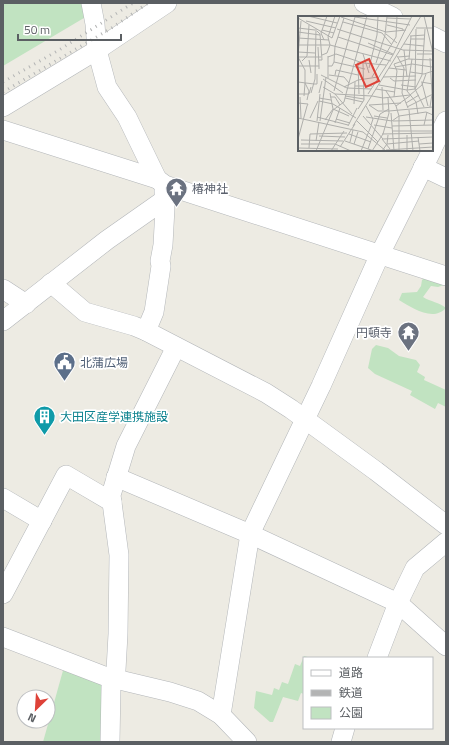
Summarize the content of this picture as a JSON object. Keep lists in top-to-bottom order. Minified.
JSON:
{"places":{"temple":["椿神社","円頓寺"],"public building":["北蒲広場"],"building":["大田区産学連携施設"]},"legend":["道路","鉄道","公園"],"scale_bar":"50 m","north":"bottom left"}
